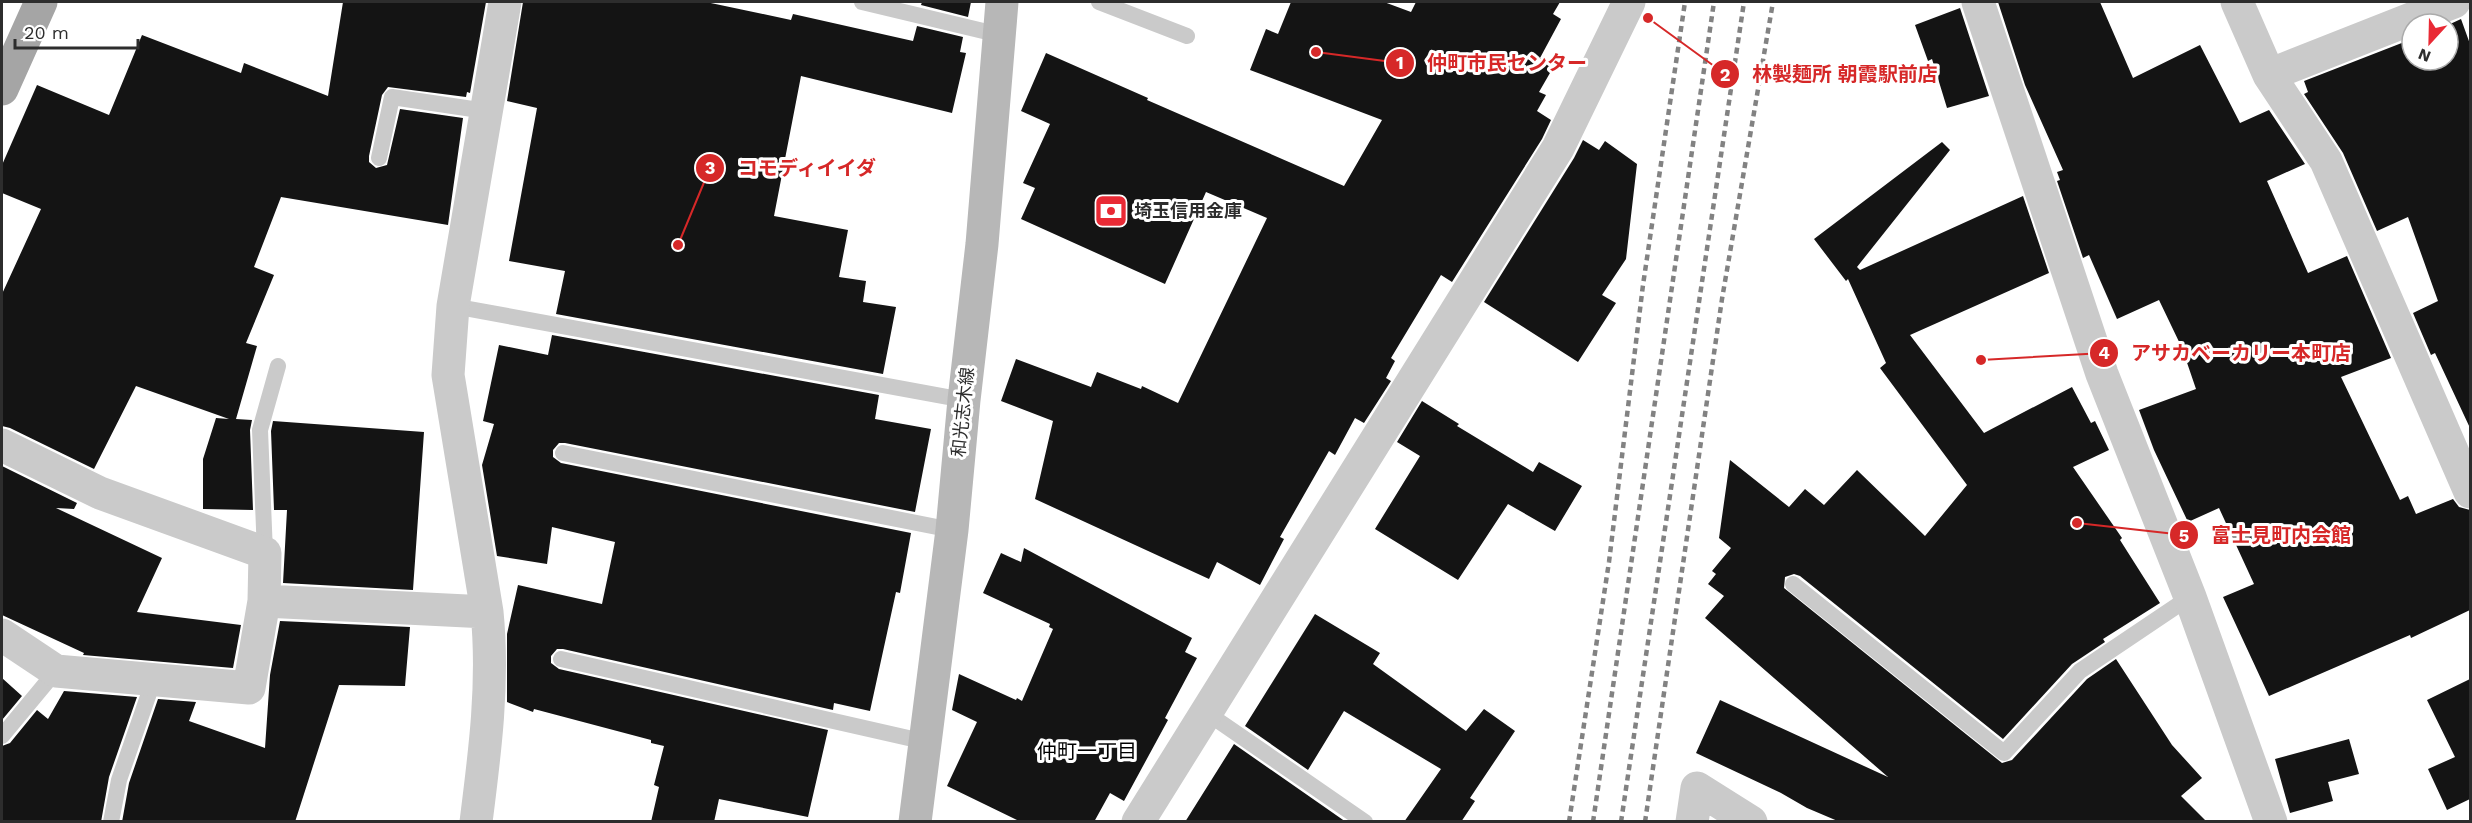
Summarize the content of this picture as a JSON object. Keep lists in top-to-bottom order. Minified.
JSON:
{"streets":{"main road":["和光志木線"]},"districts":["仲町一丁目"],"places":{"other":["林製麺所 朝霞駅前店","仲町市民センター","コモディイイダ","アサカベーカリー本町店","富士見町内会館"],"bank":["埼玉信用金庫"]},"scale_bar":"20 m","north":"bottom"}
